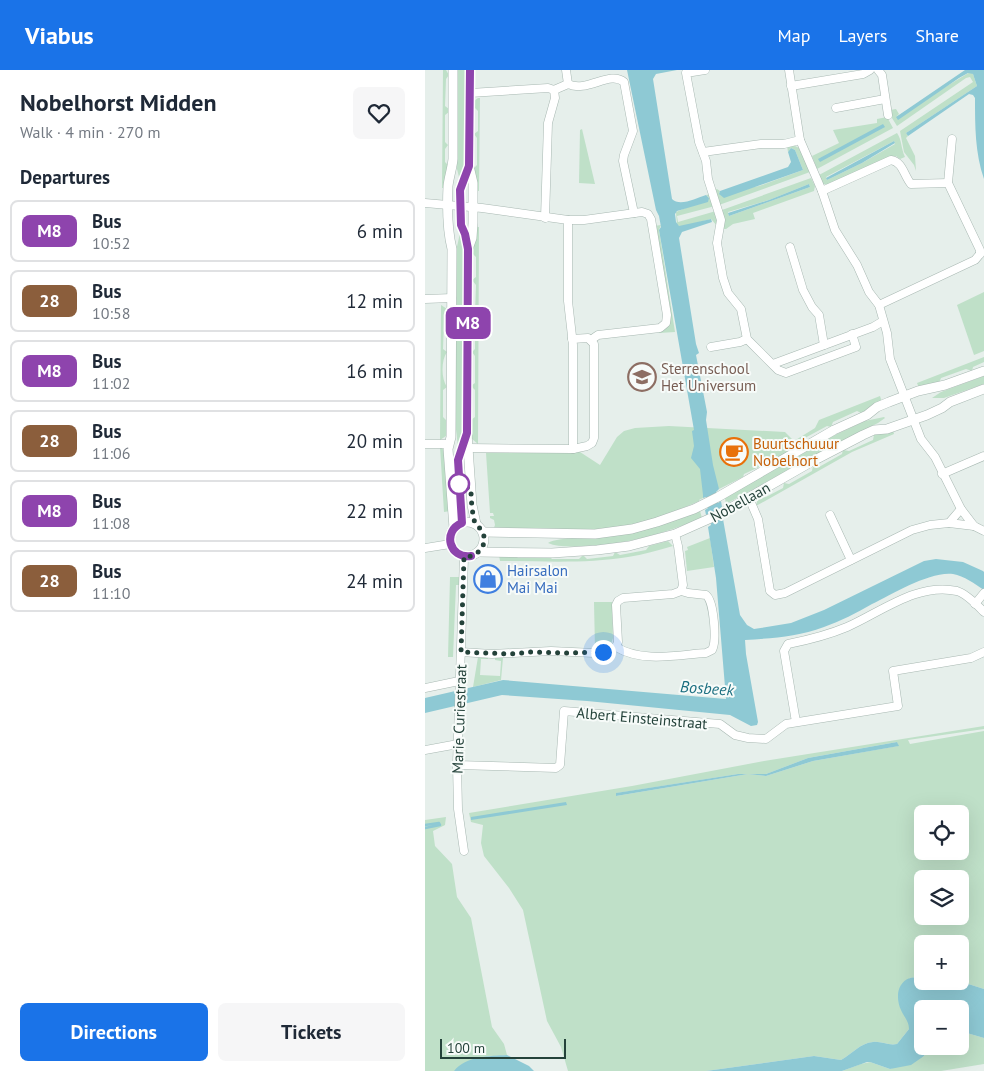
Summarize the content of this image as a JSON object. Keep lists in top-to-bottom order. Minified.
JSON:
{"streets":{"street":["Nobellaan","Albert Einsteinstraat","Marie Curiestraat"]},"crossings":[["Nobellaan","Marie Curiestraat"],["Albert Einsteinstraat","Marie Curiestraat"]],"water":["Bosbeek"],"places":{"school or university":["Sterrenschool Het Universum"],"cafe":["Buurtschuuur Nobelhort"],"shop":["Hairsalon Mai Mai"]},"lines":["bus line M8"],"scale_bar":"100 m","page":{"header":"Viabus","nav":["Map","Layers","Share"],"heading":[["Nobelhorst Midden","Walk · 4 min · 270 m"],"Departures"],"on_map":"M8","list":[{"mark":"M8","name":"Bus","note":"10:52","value":"6 min"},{"mark":"28","name":"Bus","note":"10:58","value":"12 min"},{"mark":"M8","name":"Bus","note":"11:02","value":"16 min"},{"mark":"28","name":"Bus","note":"11:06","value":"20 min"},{"mark":"M8","name":"Bus","note":"11:08","value":"22 min"},{"mark":"28","name":"Bus","note":"11:10","value":"24 min"}],"map_buttons":["+","−"],"buttons":["Directions","Tickets"],"scale":"100 m"}}
